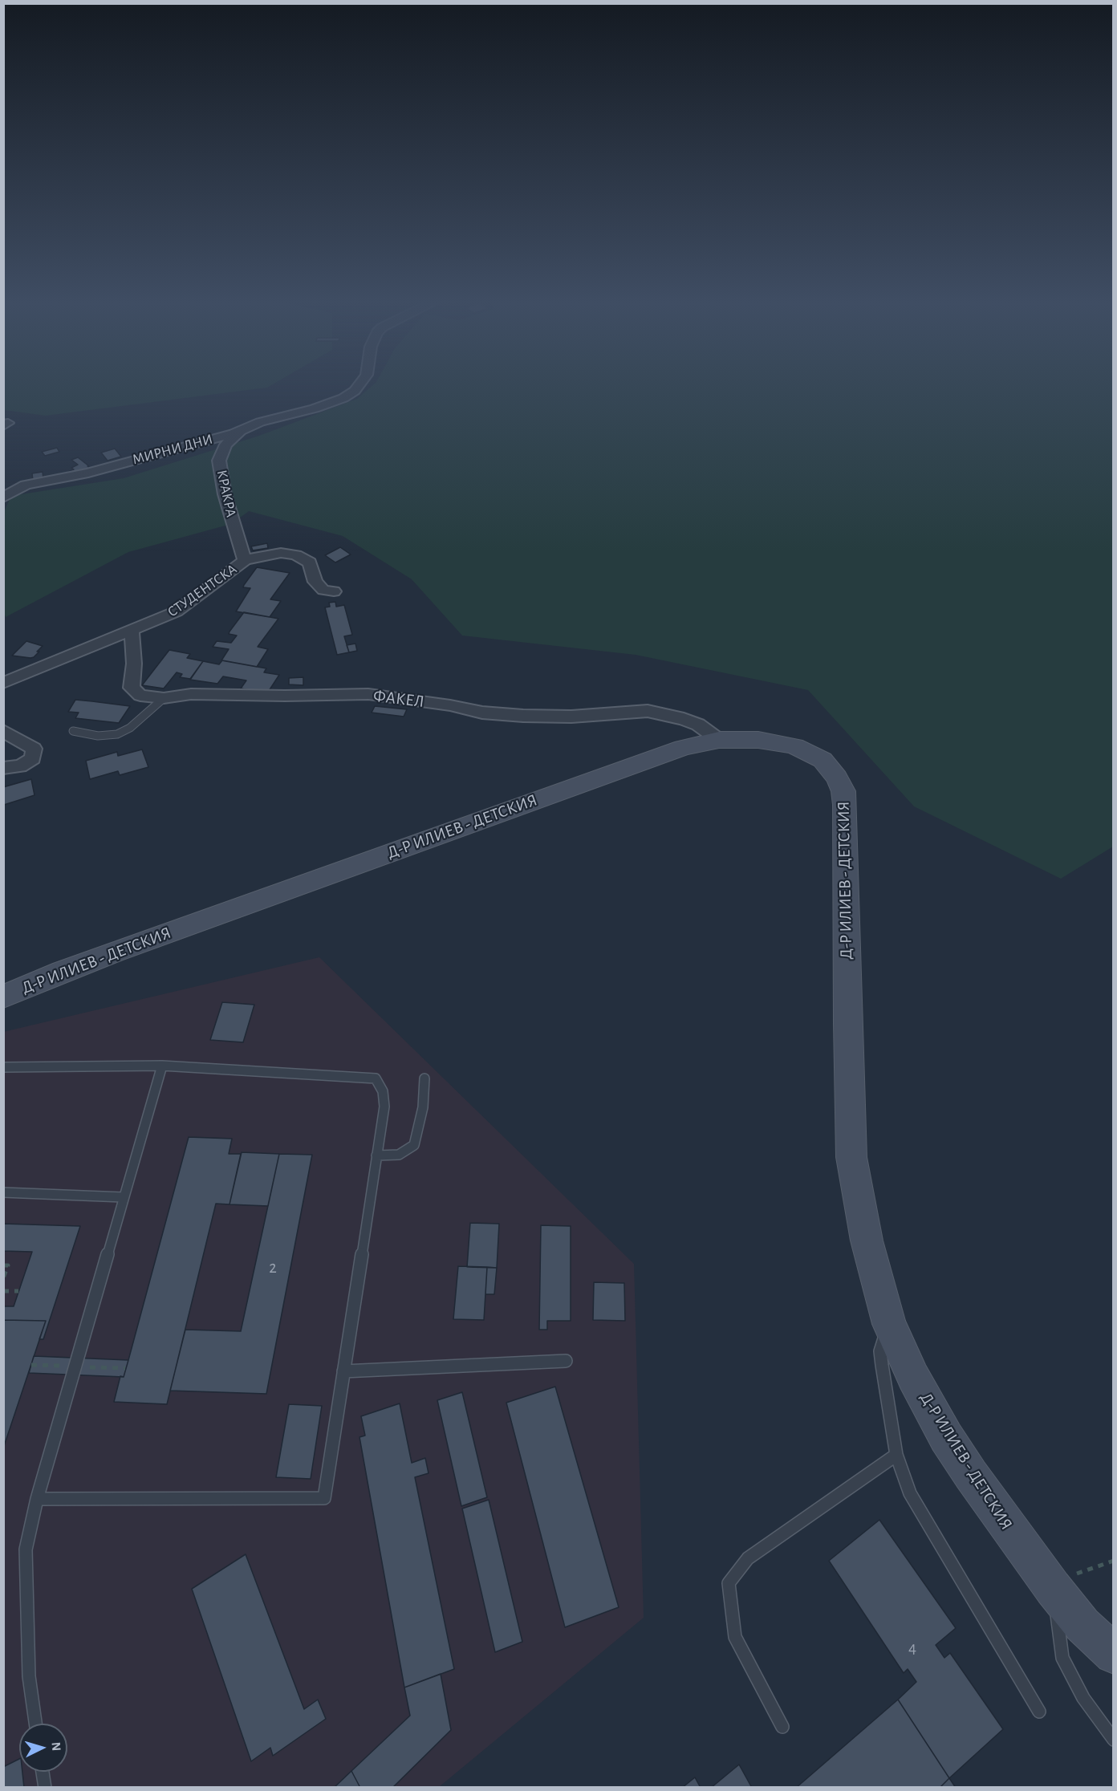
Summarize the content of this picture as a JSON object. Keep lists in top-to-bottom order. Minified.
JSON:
{"streets":{"street":["МИРНИ ДНИ","КРАКРА","СТУДЕНТСКА","ФАКЕЛ","Д-Р ИЛИЕВ - ДЕТСКИЯ"]},"crossings":[["МИРНИ ДНИ","КРАКРА"],["КРАКРА","СТУДЕНТСКА"],["СТУДЕНТСКА","ФАКЕЛ"],["ФАКЕЛ","Д-Р ИЛИЕВ - ДЕТСКИЯ"]],"house_numbers":["2","4"],"north":"right"}
